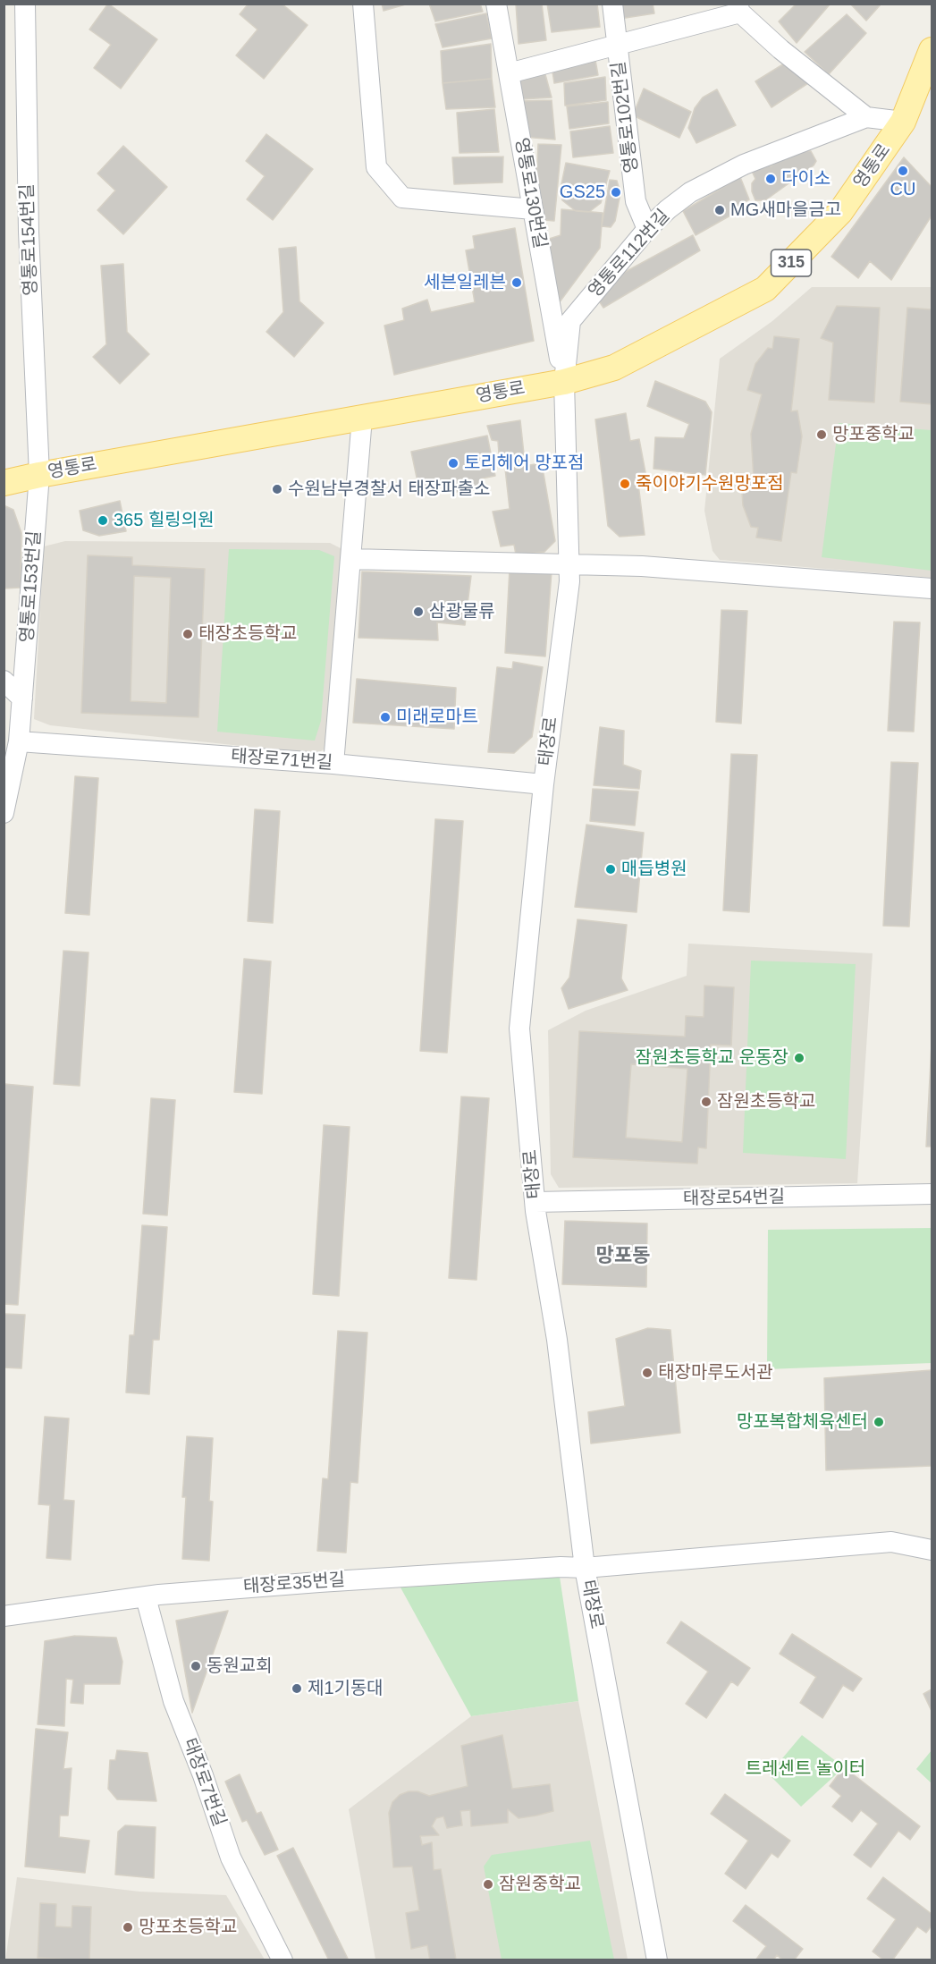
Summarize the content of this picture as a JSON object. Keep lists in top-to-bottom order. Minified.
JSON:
{"streets":{"main road":["영통로","315"],"street":["영통로102번길","영통로130번길","영통로154번길","영통로112번길","영통로153번길","태장로","태장로71번길","태장로54번길","태장로35번길","태장로7번길"]},"crossings":[["영통로102번길","영통로112번길"],["영통로","영통로130번길"],["영통로","영통로154번길"],["영통로","영통로112번길"],["영통로","영통로153번길"],["영통로","태장로"],["영통로130번길","영통로112번길"],["영통로130번길","태장로"],["영통로154번길","영통로153번길"],["영통로112번길","태장로"],["영통로153번길","태장로71번길"],["태장로","태장로71번길"],["태장로","태장로54번길"],["태장로","태장로35번길"],["태장로35번길","태장로7번길"]],"districts":["망포동"],"parks":["트레센트 놀이터"],"places":["CU","다이소","GS25","MG새마을금고","세븐일레븐","망포중학교","토리헤어 망포점","죽이야기수원망포점","수원남부경찰서 태장파출소","365 힐링의원","삼광물류","태장초등학교","미래로마트","매듭병원","잠원초등학교 운동장","잠원초등학교","태장마루도서관","망포복합체육센터","동원교회","제1기동대","잠원중학교","망포초등학교"]}
